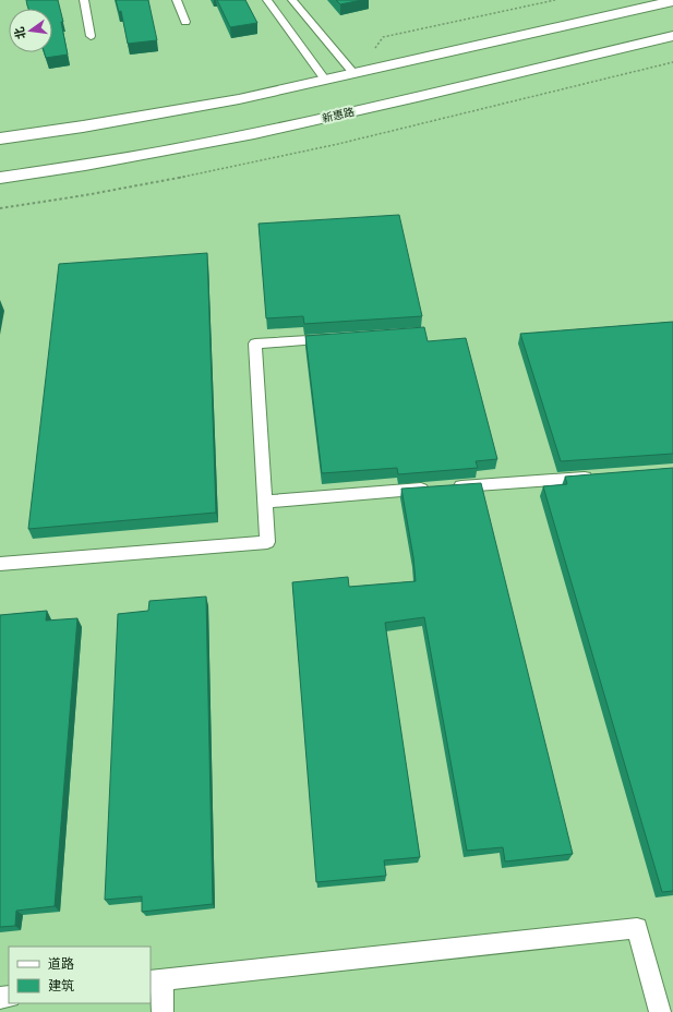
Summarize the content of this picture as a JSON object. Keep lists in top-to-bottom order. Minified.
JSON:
{"streets":{"main road":["新惠路"]},"legend":["道路","建筑"],"north":"left"}
